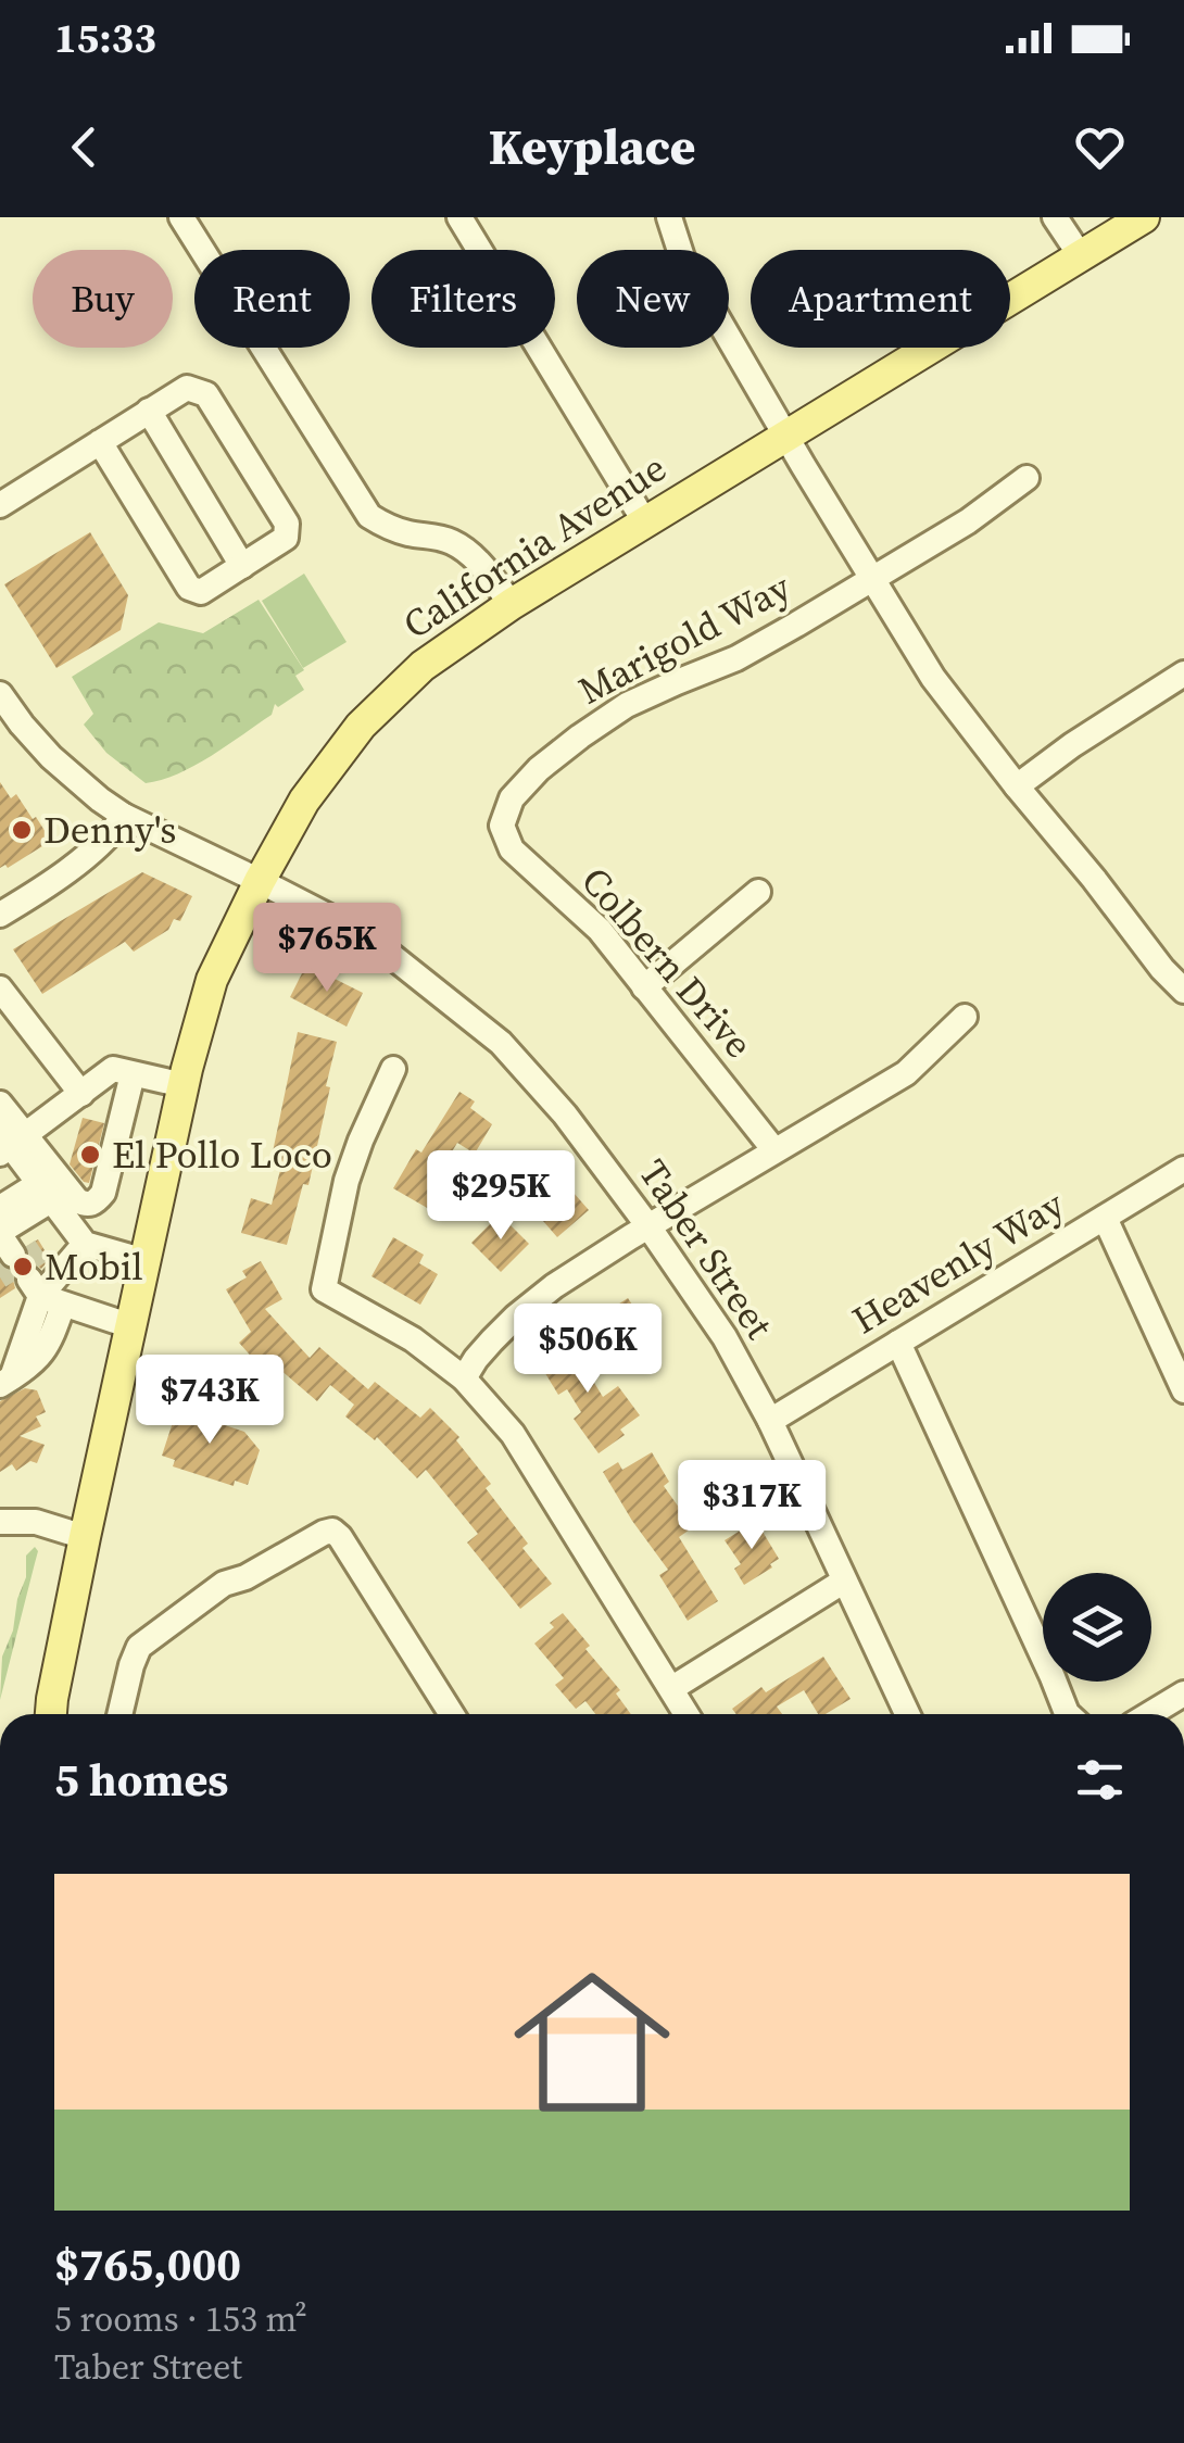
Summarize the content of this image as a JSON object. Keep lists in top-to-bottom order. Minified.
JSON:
{"streets":{"main road":["California Avenue"],"street":["Marigold Way","Colbern Drive","Taber Street","Heavenly Way"]},"crossings":[["California Avenue","Taber Street"],["Marigold Way","Colbern Drive"],["Taber Street","Heavenly Way"]],"places":["Denny's","El Pollo Loco","Mobil"],"page":{"status":"15:33","header":"Keyplace","chip":["Buy","Rent","Filters","New","Apartment"],"price":["$765K","$295K","$506K","$743K","$317K"],"heading":"5 homes","list":[{"name":"$765,000","note":"5 rooms · 153 m² · Taber Street"}]}}
